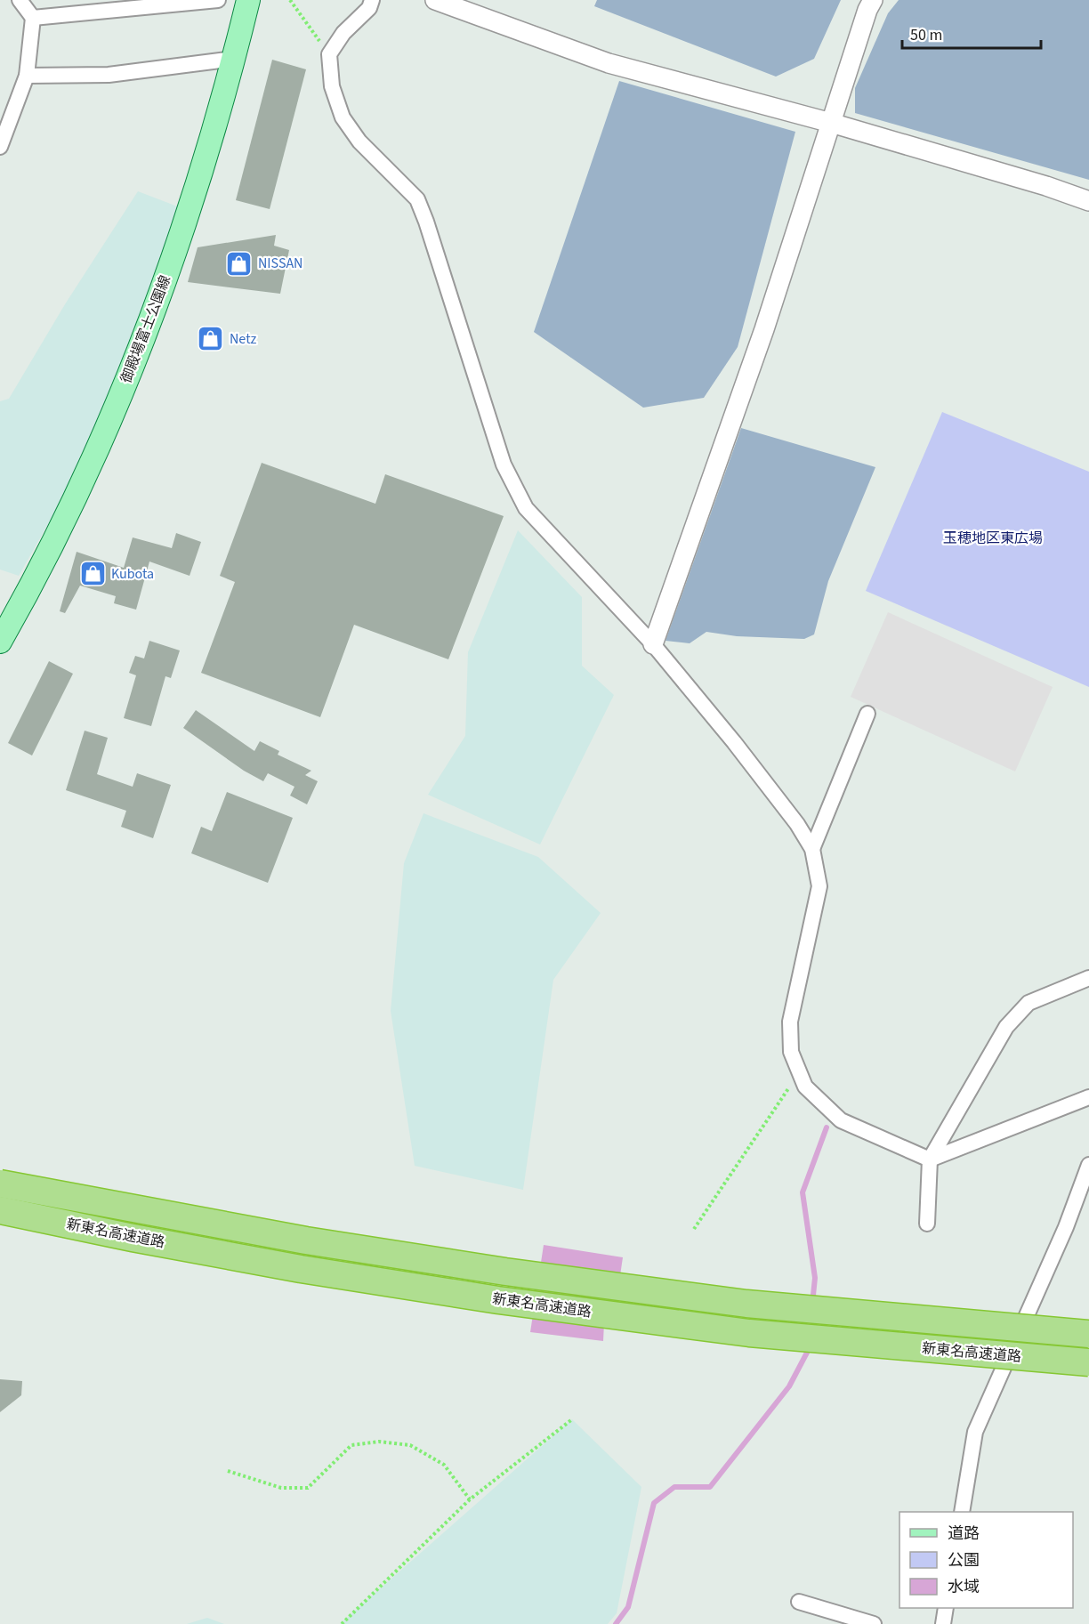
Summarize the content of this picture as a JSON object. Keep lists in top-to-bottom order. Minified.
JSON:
{"streets":{"highway":["新東名高速道路"],"main road":["御殿場富士公園線"]},"parks":["玉穂地区東広場"],"places":{"shop":["NISSAN","Netz","Kubota"]},"legend":["道路","公園","水域"],"scale_bar":"50 m"}
